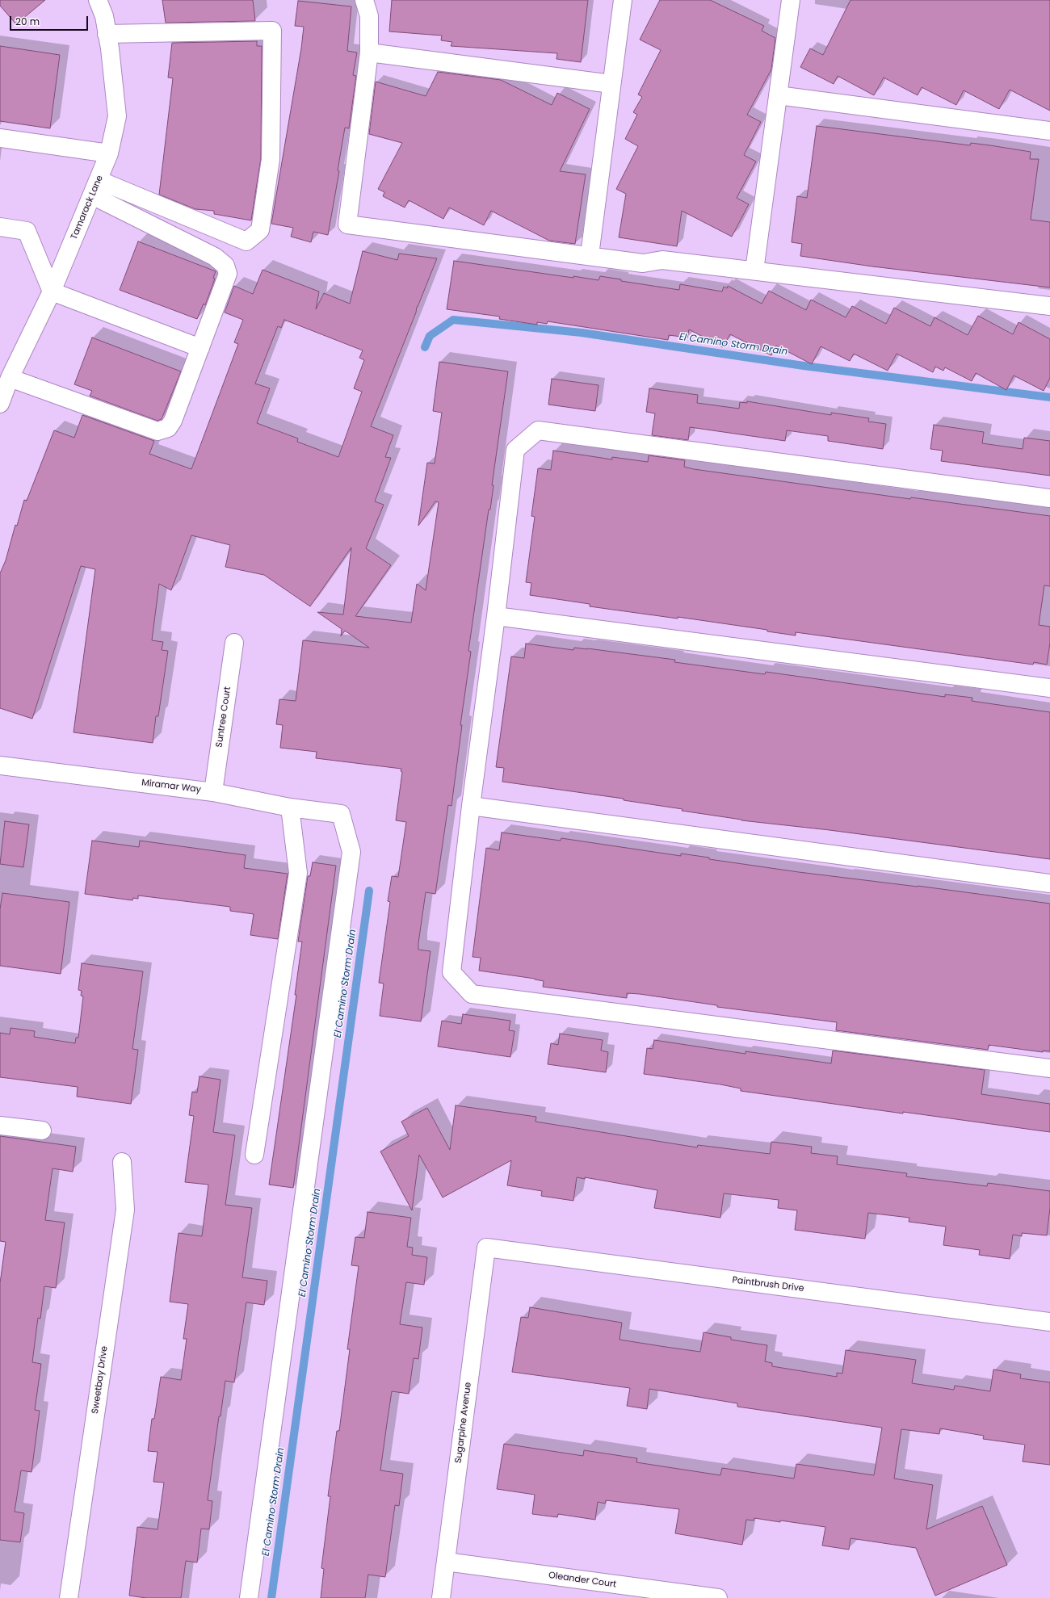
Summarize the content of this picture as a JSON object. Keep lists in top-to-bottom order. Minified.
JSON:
{"streets":{"street":["Tamarack Lane","Suntree Court","Miramar Way","Paintbrush Drive","Sweetbay Drive","Sugarpine Avenue","Oleander Court"]},"crossings":[["Suntree Court","Miramar Way"],["Paintbrush Drive","Sugarpine Avenue"],["Sugarpine Avenue","Oleander Court"]],"water":["El Camino Storm Drain"],"scale_bar":"20 m"}
